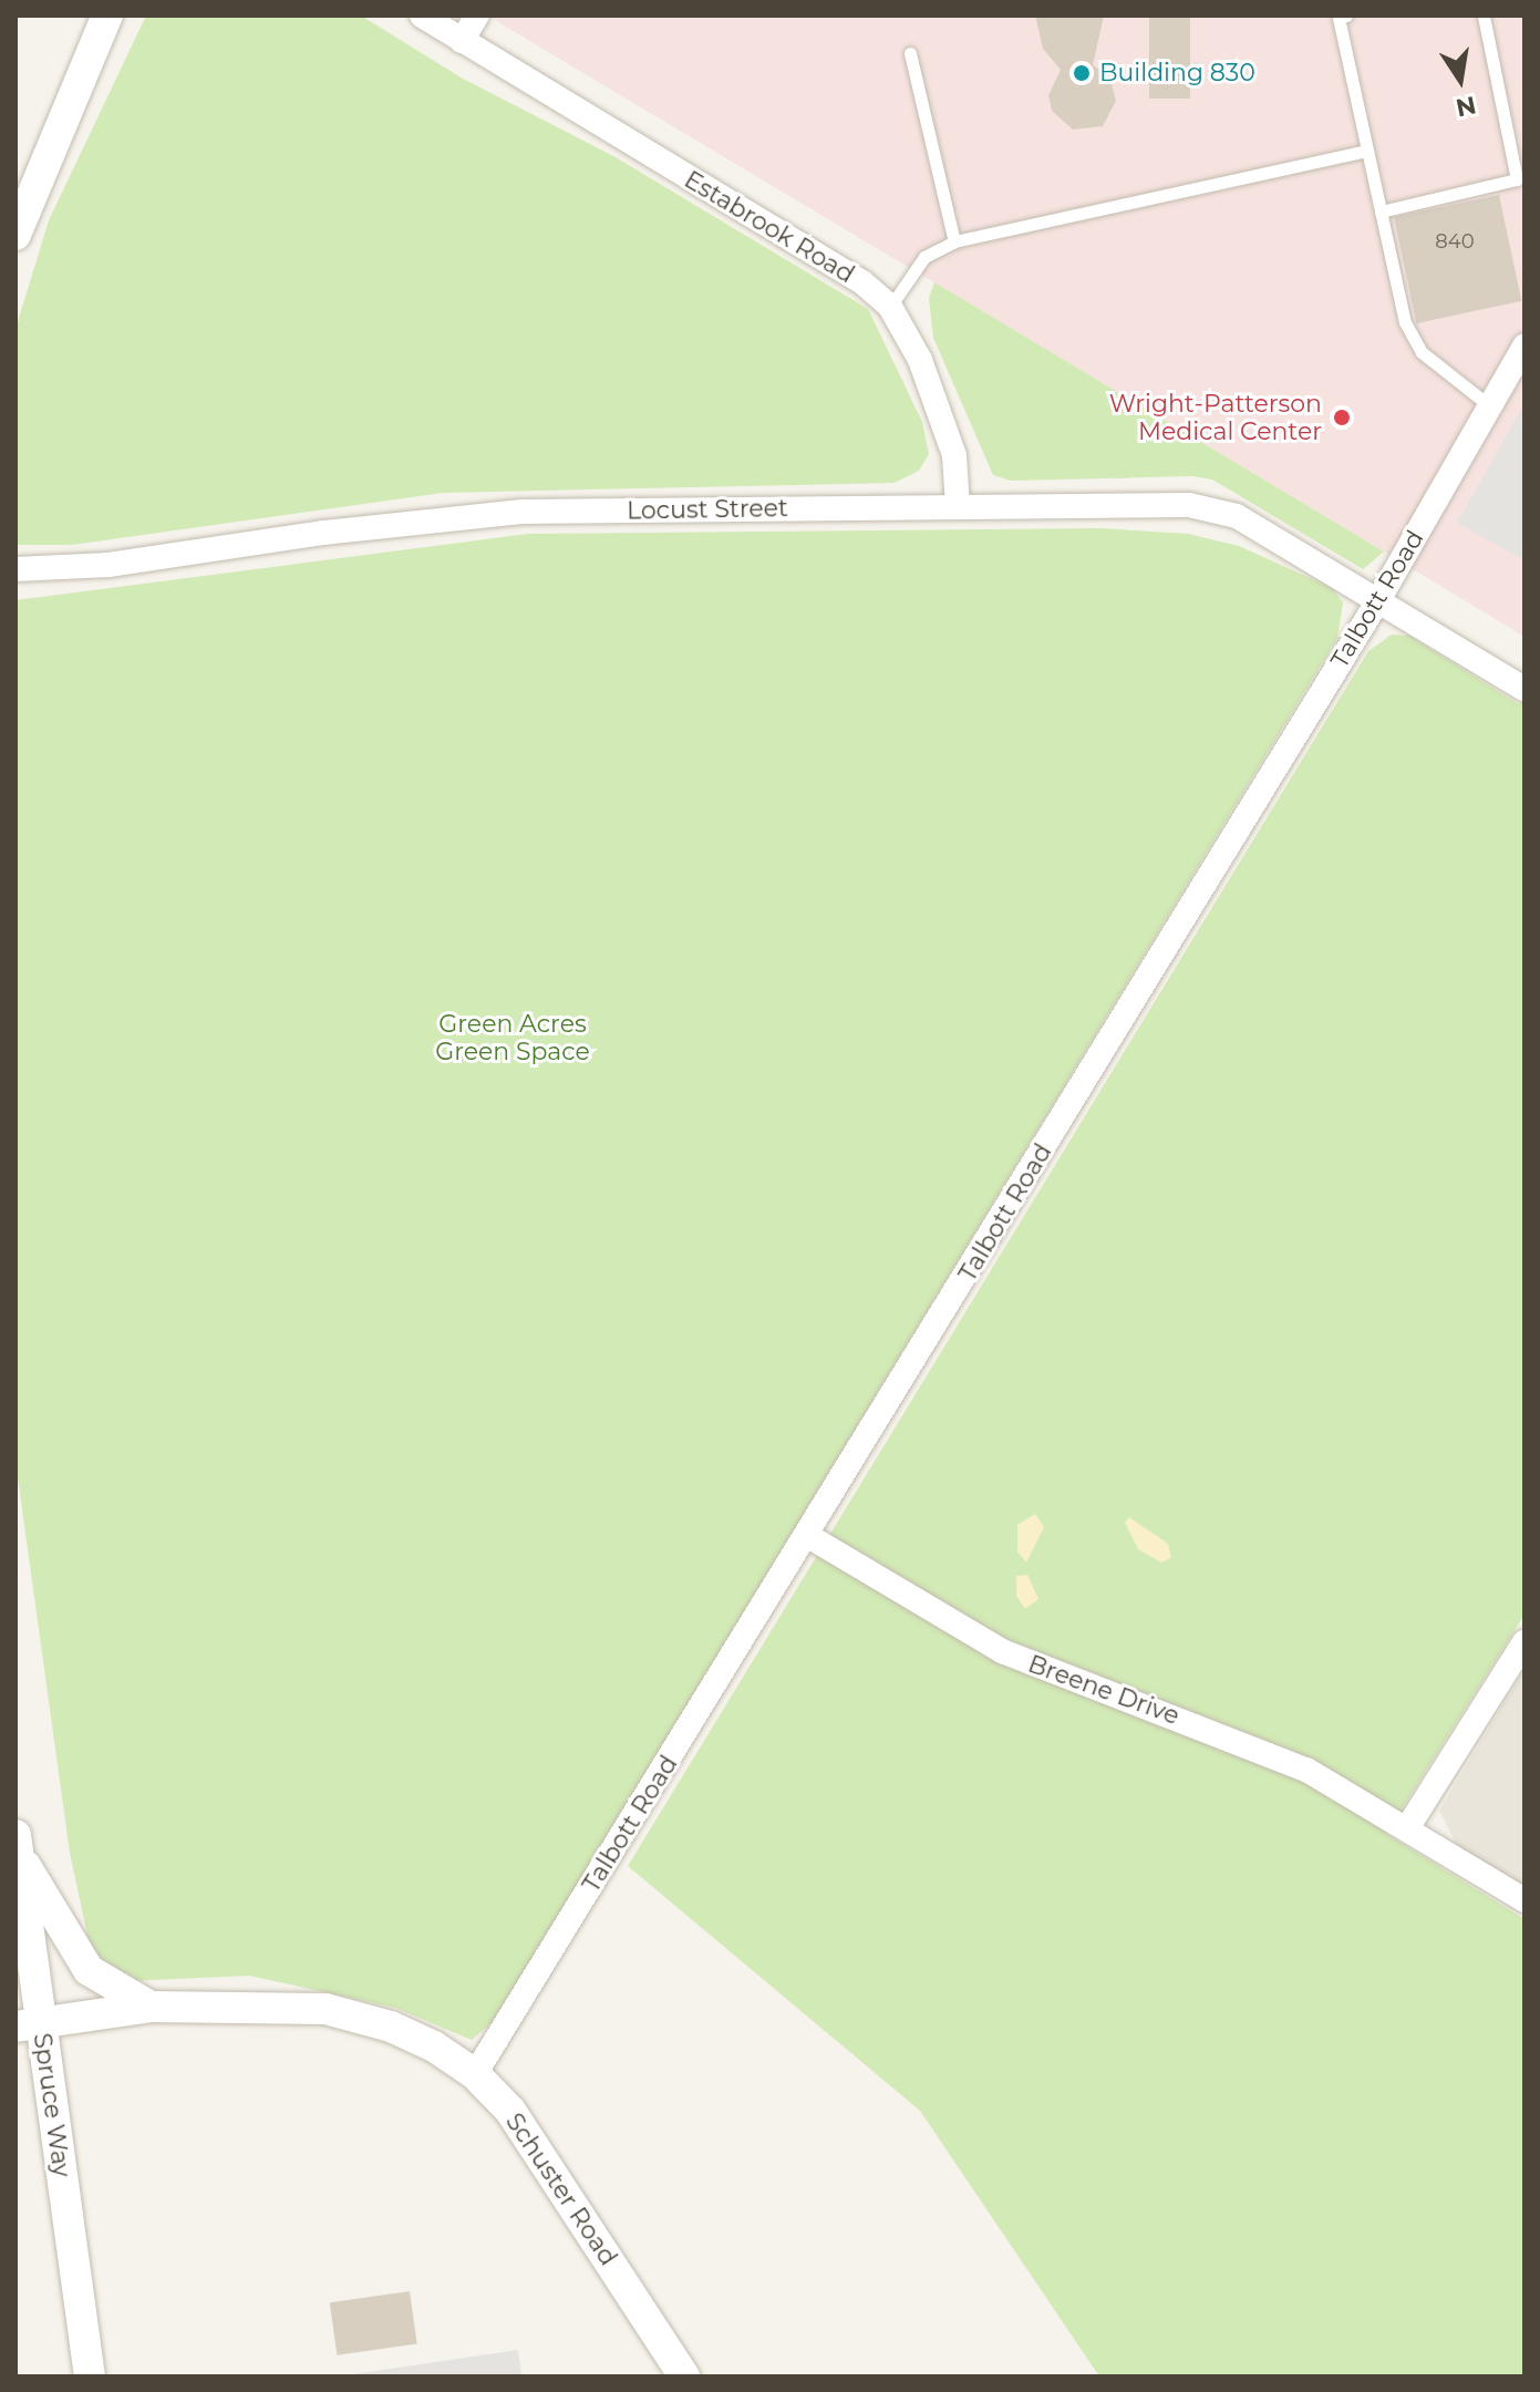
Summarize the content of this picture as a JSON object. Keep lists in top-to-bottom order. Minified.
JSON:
{"streets":{"street":["Estabrook Road","Locust Street","Talbott Road","Breene Drive","Spruce Way","Schuster Road"]},"crossings":[["Estabrook Road","Locust Street"],["Locust Street","Talbott Road"],["Talbott Road","Breene Drive"],["Talbott Road","Schuster Road"],["Spruce Way","Schuster Road"]],"parks":["Green Acres Green Space"],"places":["Building 830","Wright-Patterson Medical Center"],"house_numbers":["840"],"north":"bottom"}
